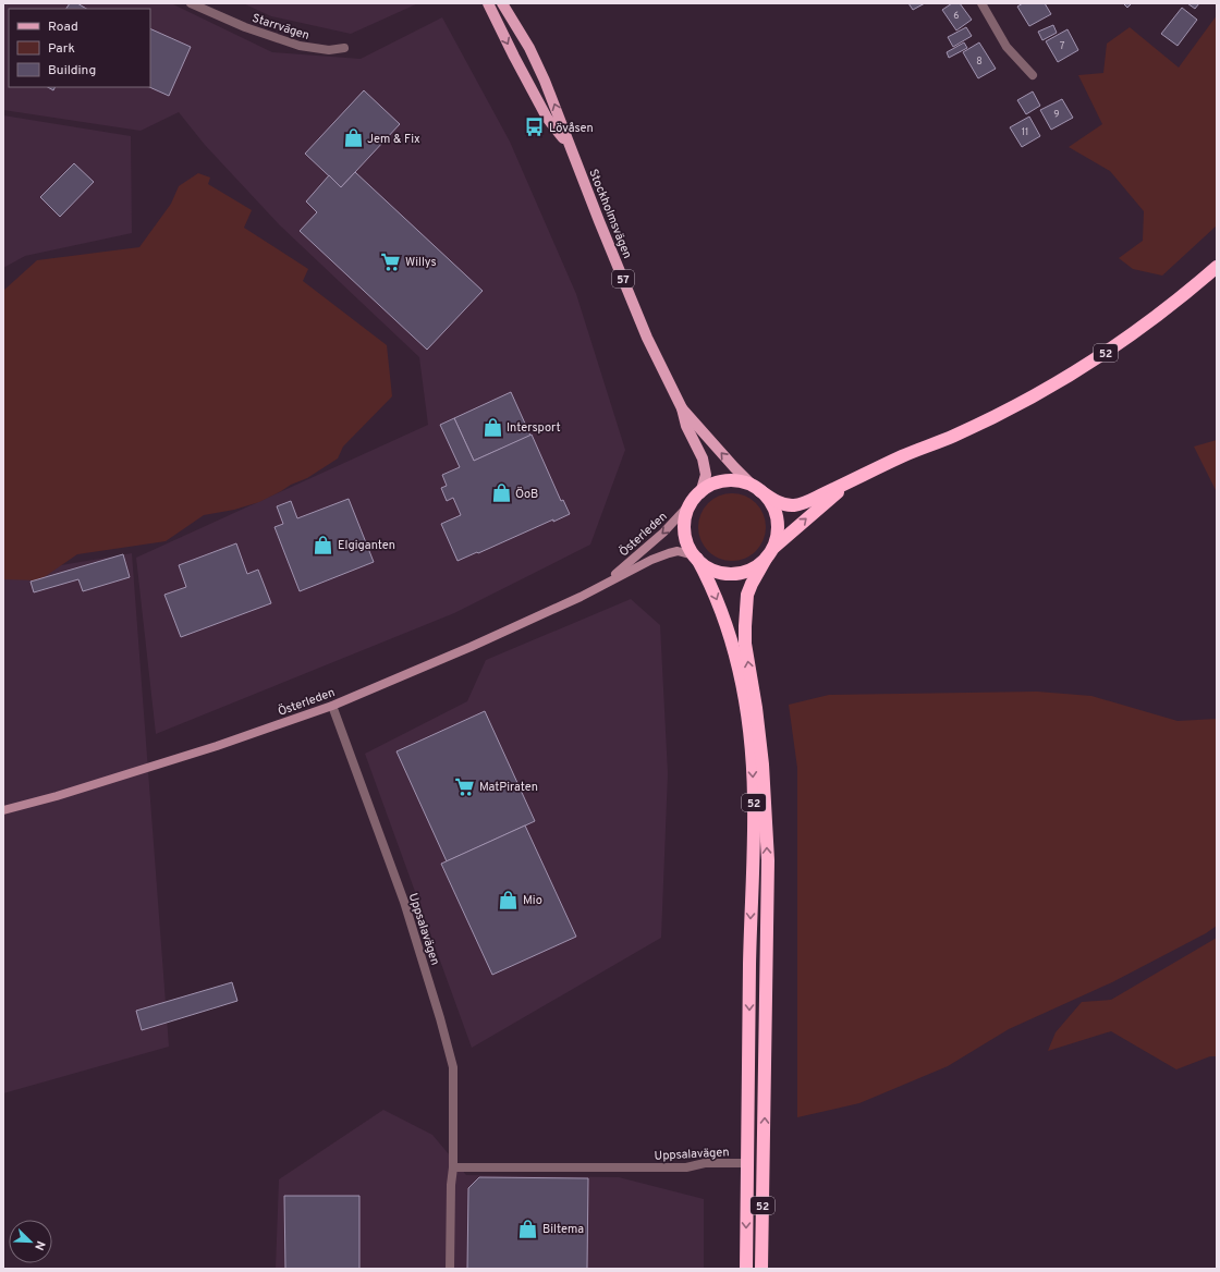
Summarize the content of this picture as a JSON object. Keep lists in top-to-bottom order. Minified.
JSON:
{"streets":{"highway":["52"],"main road":["Stockholmsvägen","57"],"street":["Starrvägen","Österleden","Uppsalavägen"]},"crossings":[["Stockholmsvägen","52"],["Stockholmsvägen","Österleden"],["52","Österleden"],["52","Uppsalavägen"],["Österleden","Uppsalavägen"]],"places":{"bus stop":["Lövåsen"],"shop":["Jem & Fix","Intersport","ÖoB","Elgiganten","Mio","Biltema"],"supermarket":["Willys","MatPiraten"]},"house_numbers":["6","7","8","9","11"],"legend":["Road","Park","Building"],"north":"bottom right"}
